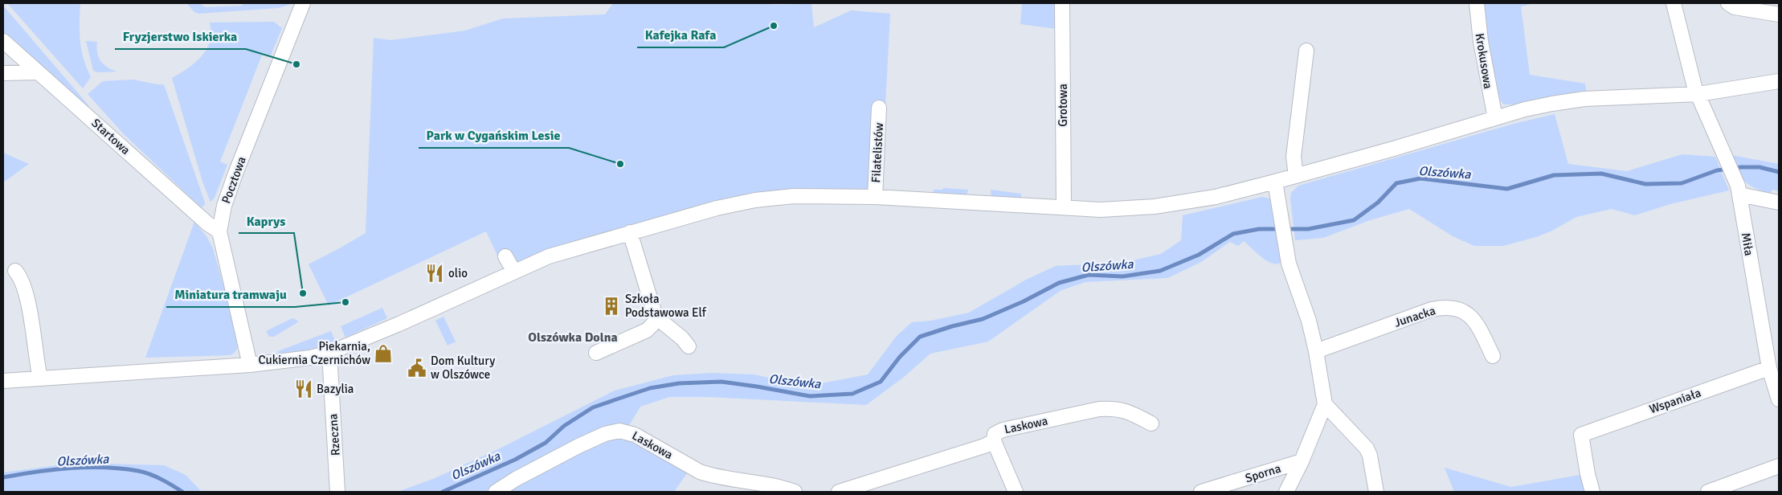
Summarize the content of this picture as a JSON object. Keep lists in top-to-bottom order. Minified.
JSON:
{"streets":{"street":["Krokusowa","Grotowa","Startowa","Filatelistów","Pocztowa","Miła","Junacka","Wspaniała","Laskowa","Rzeczna","Sporna"]},"crossings":[["Startowa","Pocztowa"],["Miła","Wspaniała"]],"districts":["Olszówka Dolna"],"water":["Olszówka"],"places":{"other":["Kafejka Rafa","Fryzjerstwo Iskierka","Park w Cygańskim Lesie","Kaprys","Miniatura tramwaju"],"restaurant":["olio","Bazylia"],"building":["Szkoła Podstawowa Elf"],"shop":["Piekarnia, Cukiernia Czernichów"],"public building":["Dom Kultury w Olszówce"]}}
